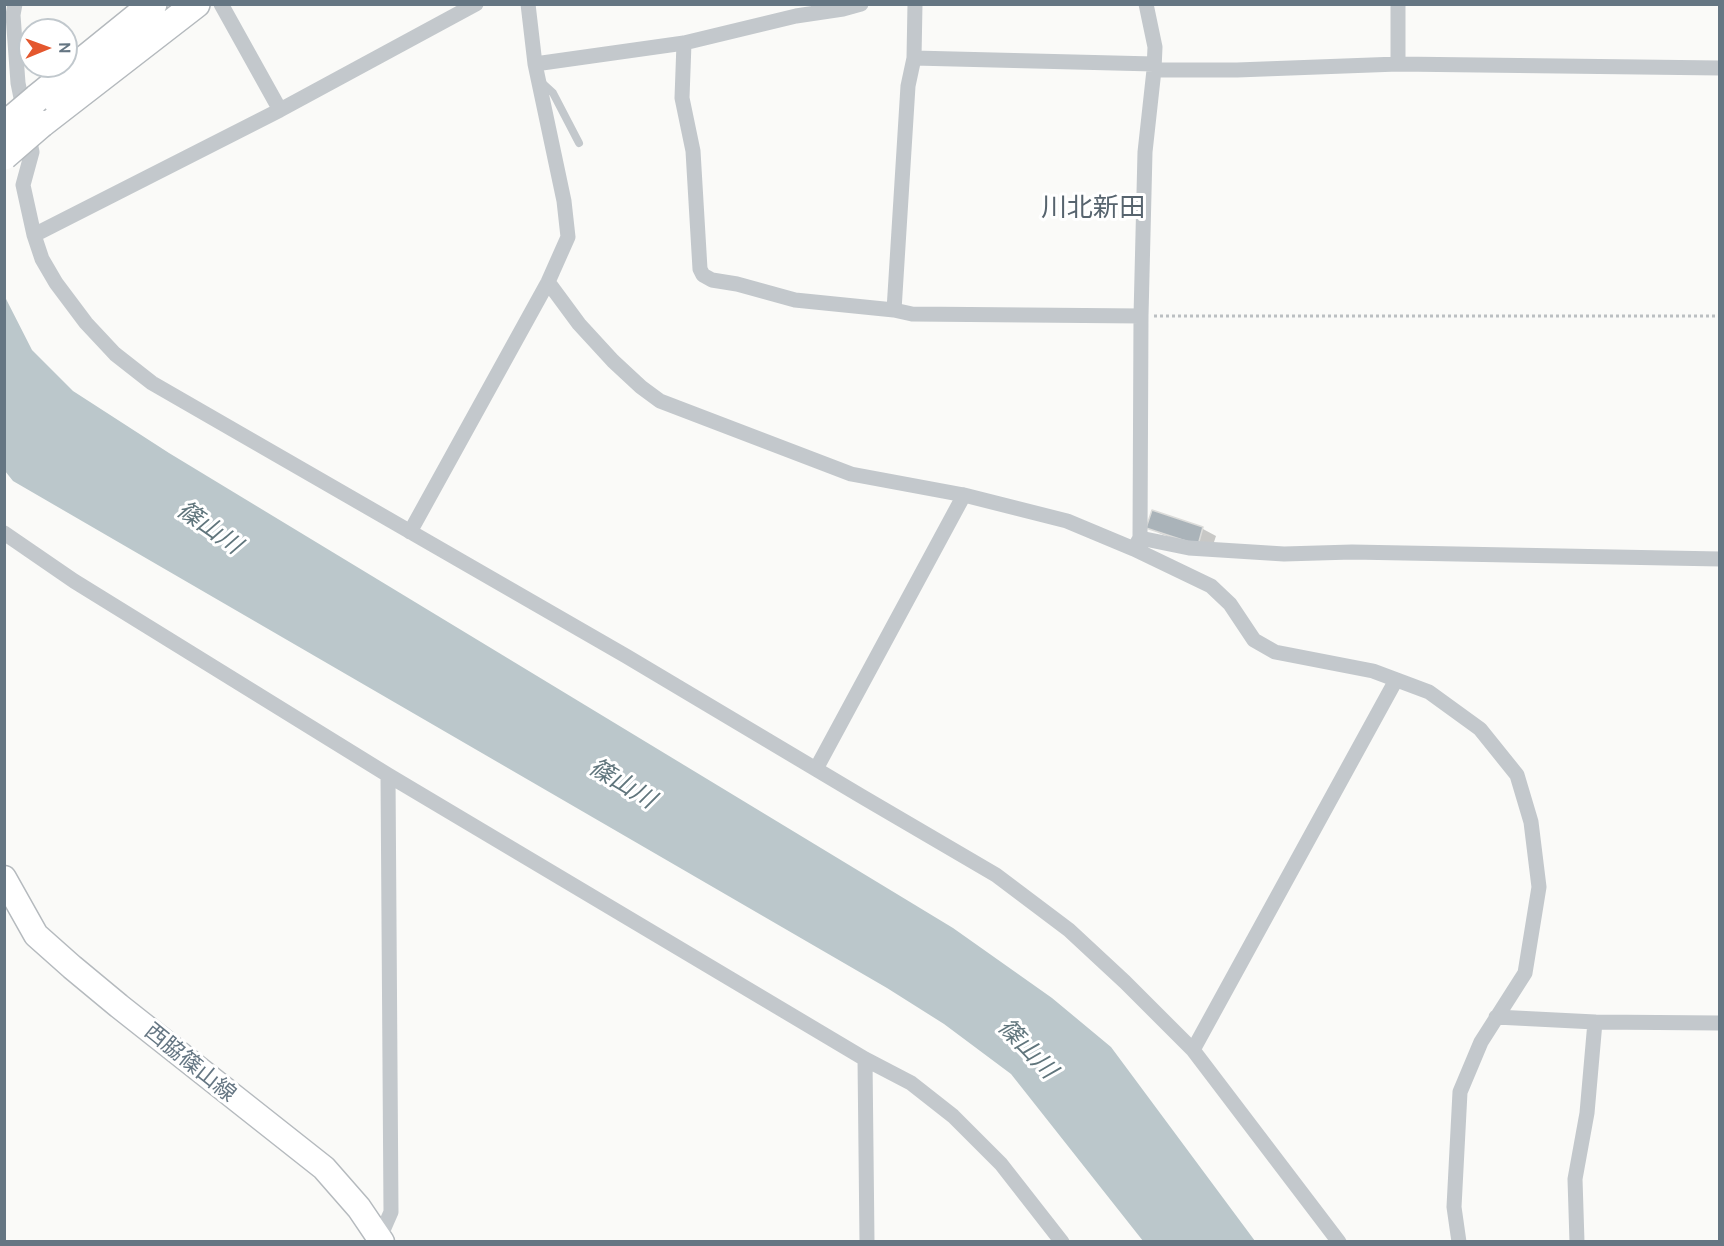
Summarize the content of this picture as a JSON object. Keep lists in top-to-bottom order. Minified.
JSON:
{"streets":{"main road":["西脇篠山線"]},"districts":["川北新田"],"water":["篠山川"],"north":"right"}
